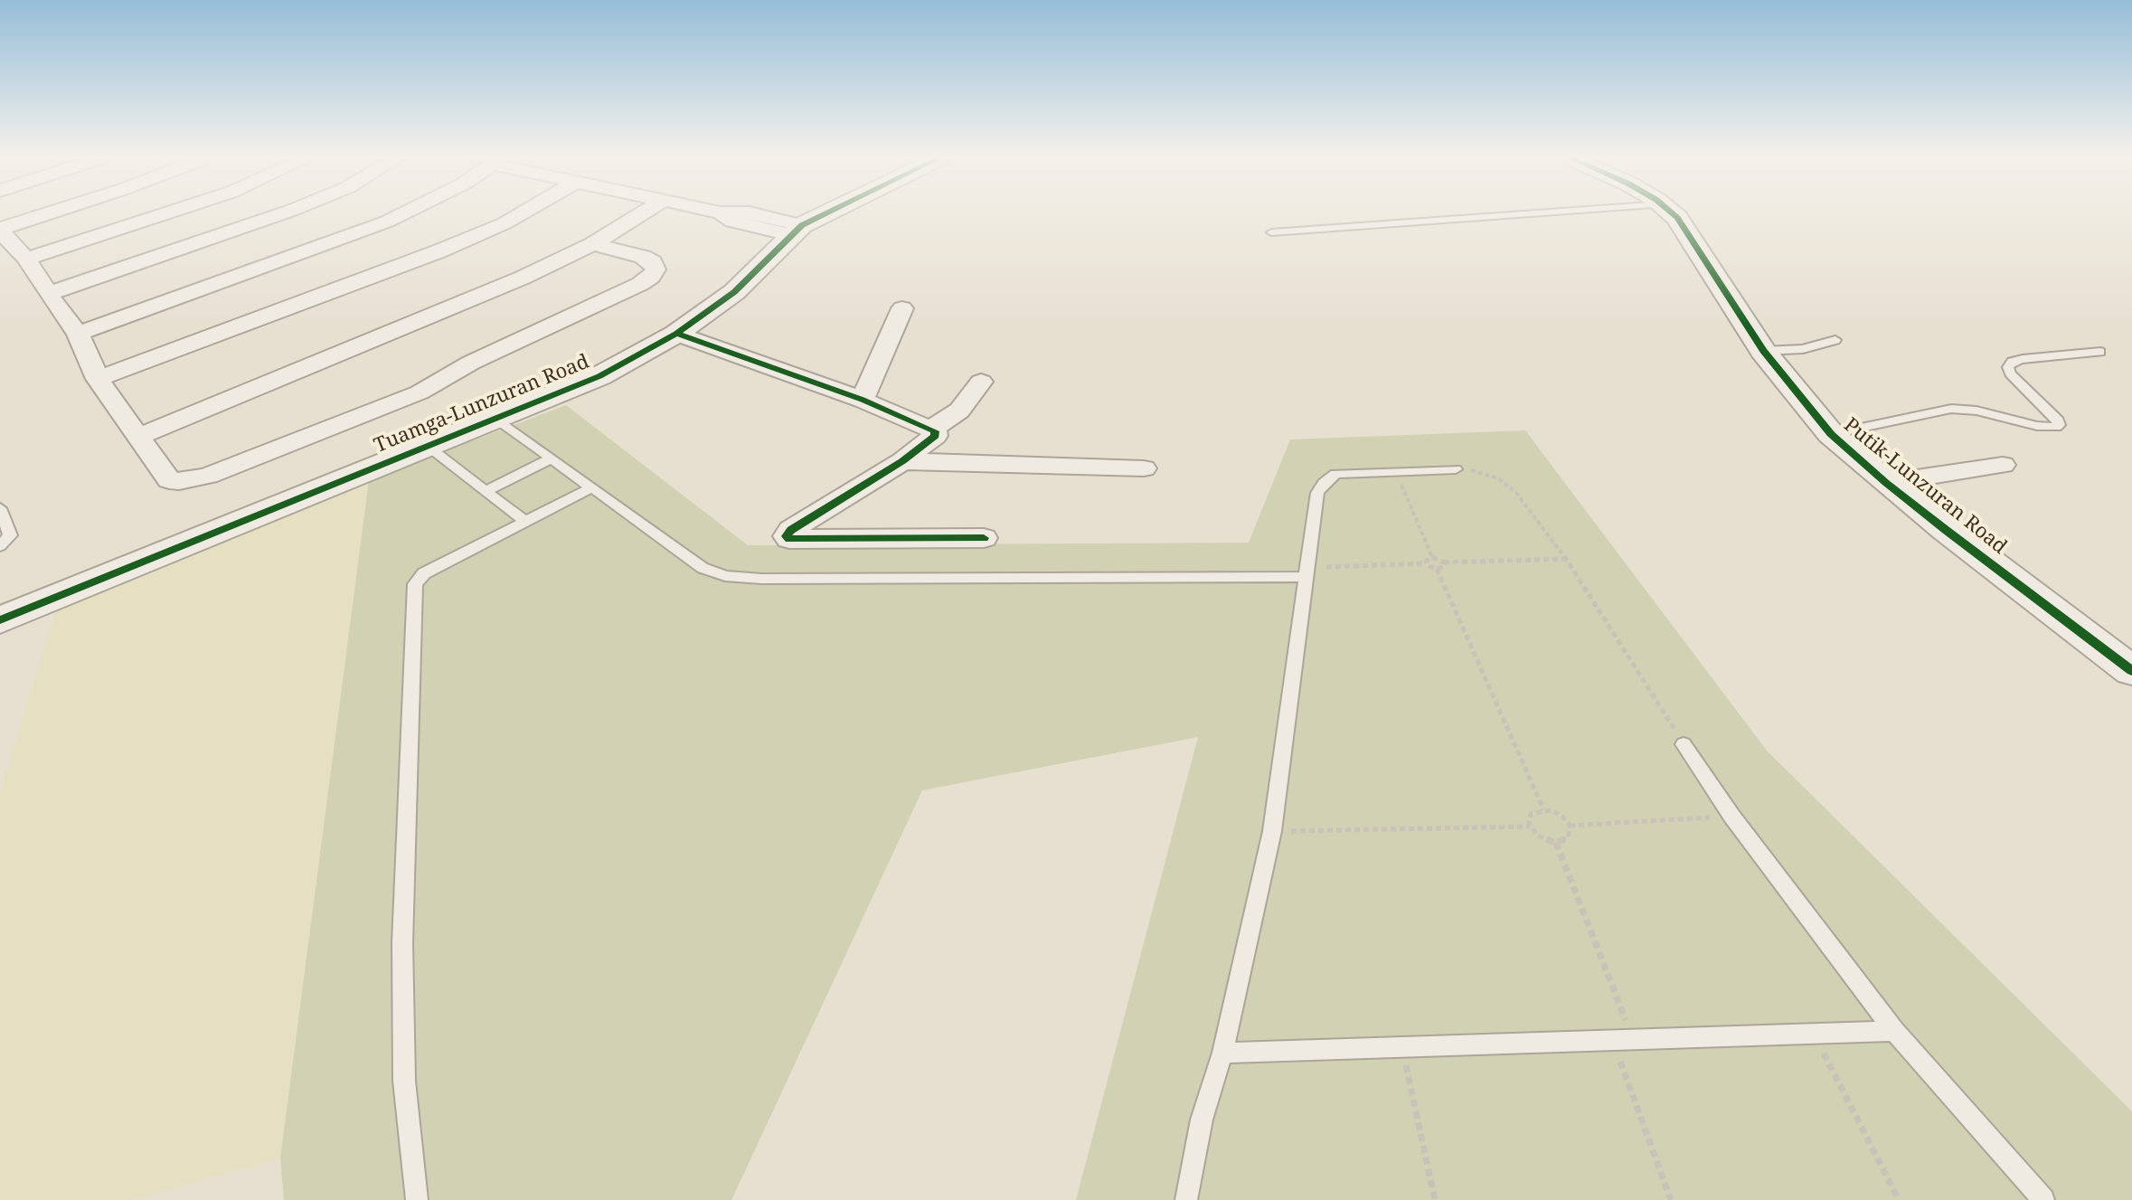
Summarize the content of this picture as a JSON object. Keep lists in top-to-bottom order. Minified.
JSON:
{"streets":{"street":["Tuamga-Lunzuran Road","Putik-Lunzuran Road"]}}
